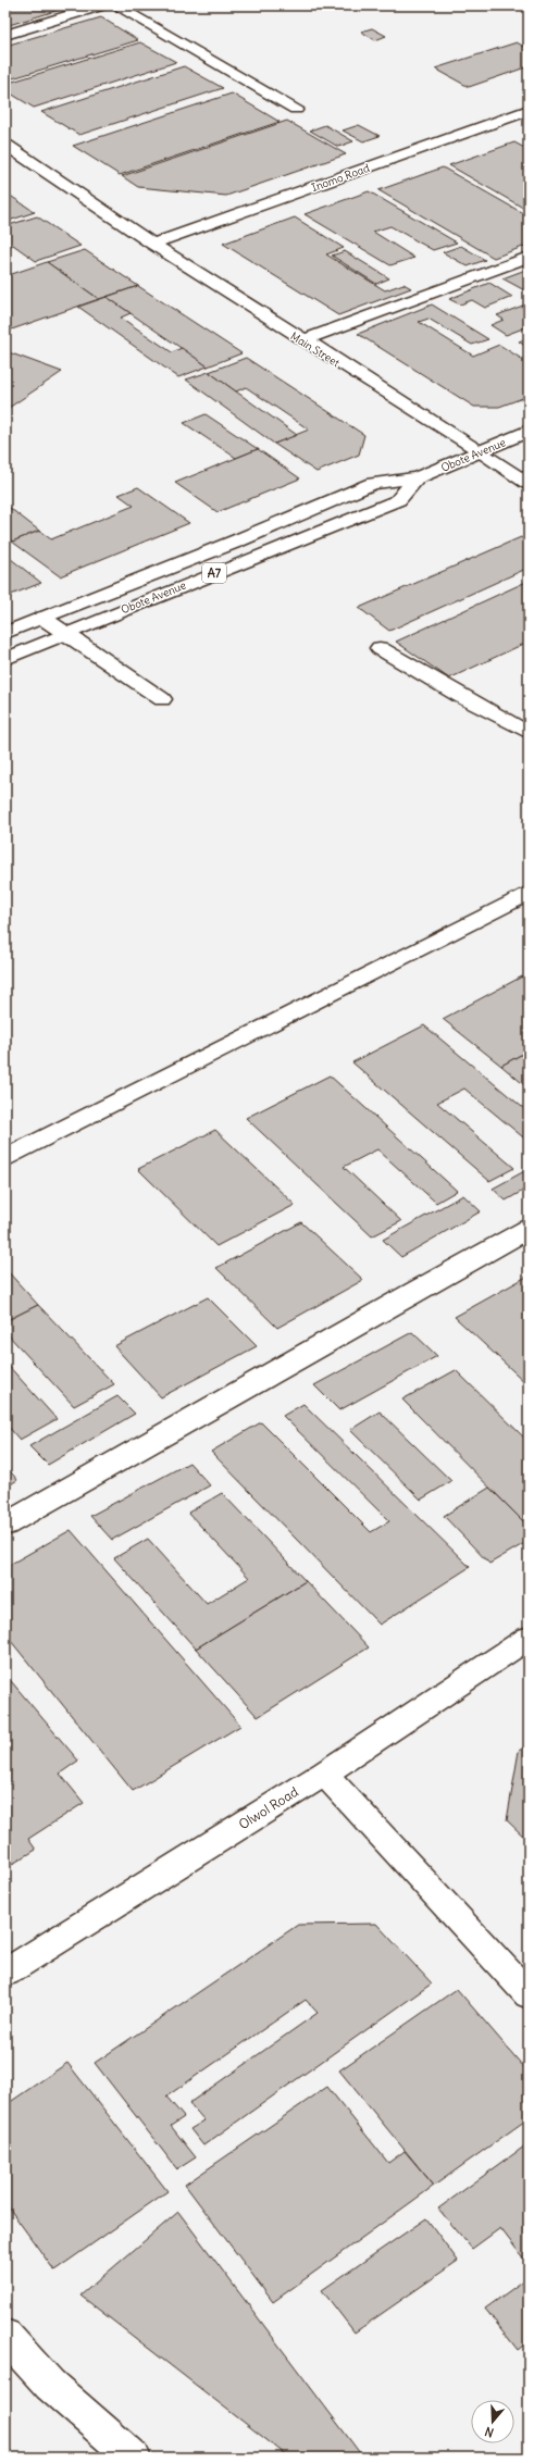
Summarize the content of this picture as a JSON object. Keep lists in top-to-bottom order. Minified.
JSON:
{"streets":{"street":["Inomo Road","Main Street","Obote Avenue","A7","Olwol Road"]},"crossings":[["Inomo Road","Main Street"],["Main Street","Obote Avenue"]],"north":"bottom"}
